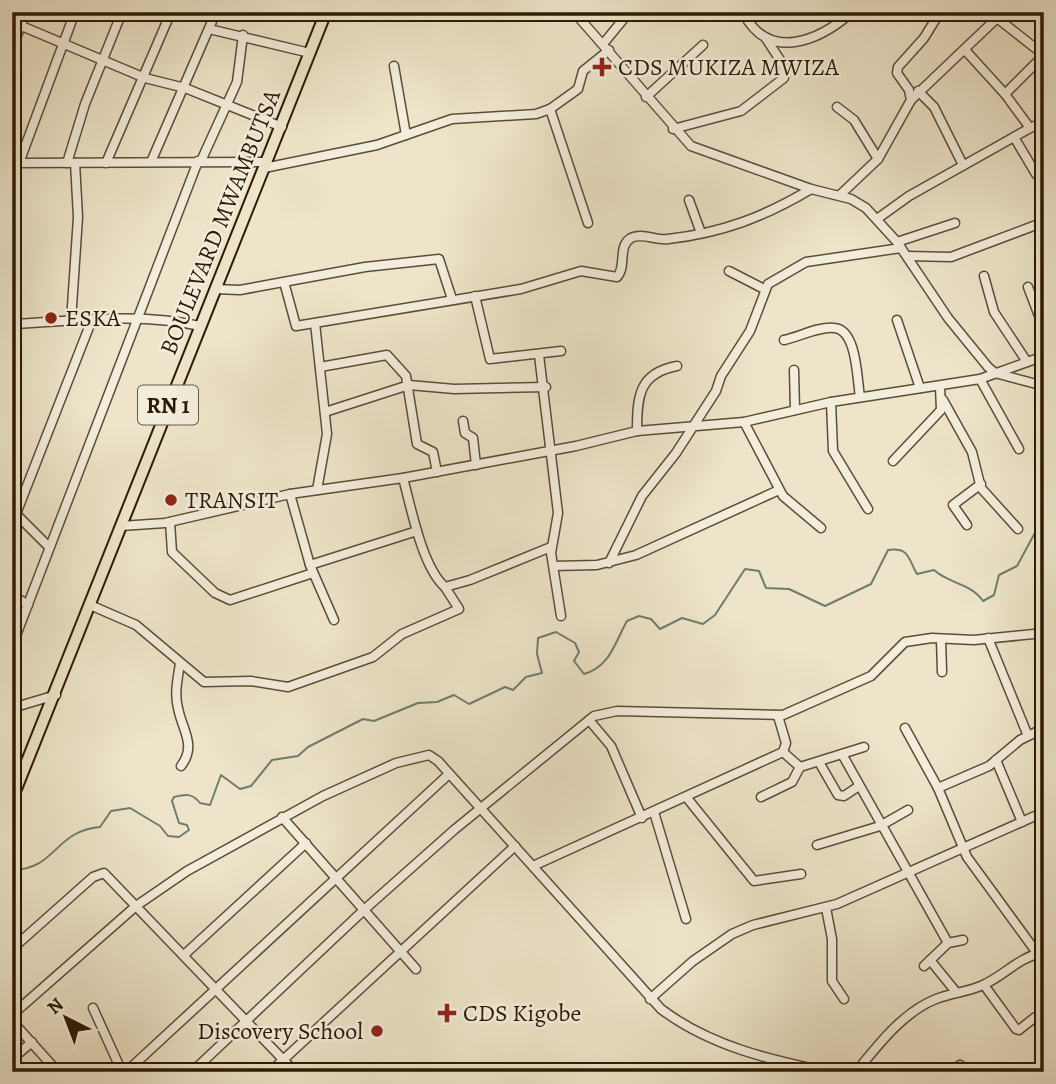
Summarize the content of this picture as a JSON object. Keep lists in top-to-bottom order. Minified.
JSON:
{"streets":{"highway":["BOULEVARD MWAMBUTSA","RN 1"]},"places":{"health":["CDS MUKIZA MWIZA","CDS Kigobe"],"other":["ESKA","TRANSIT","Discovery School"]},"north":"top left"}
